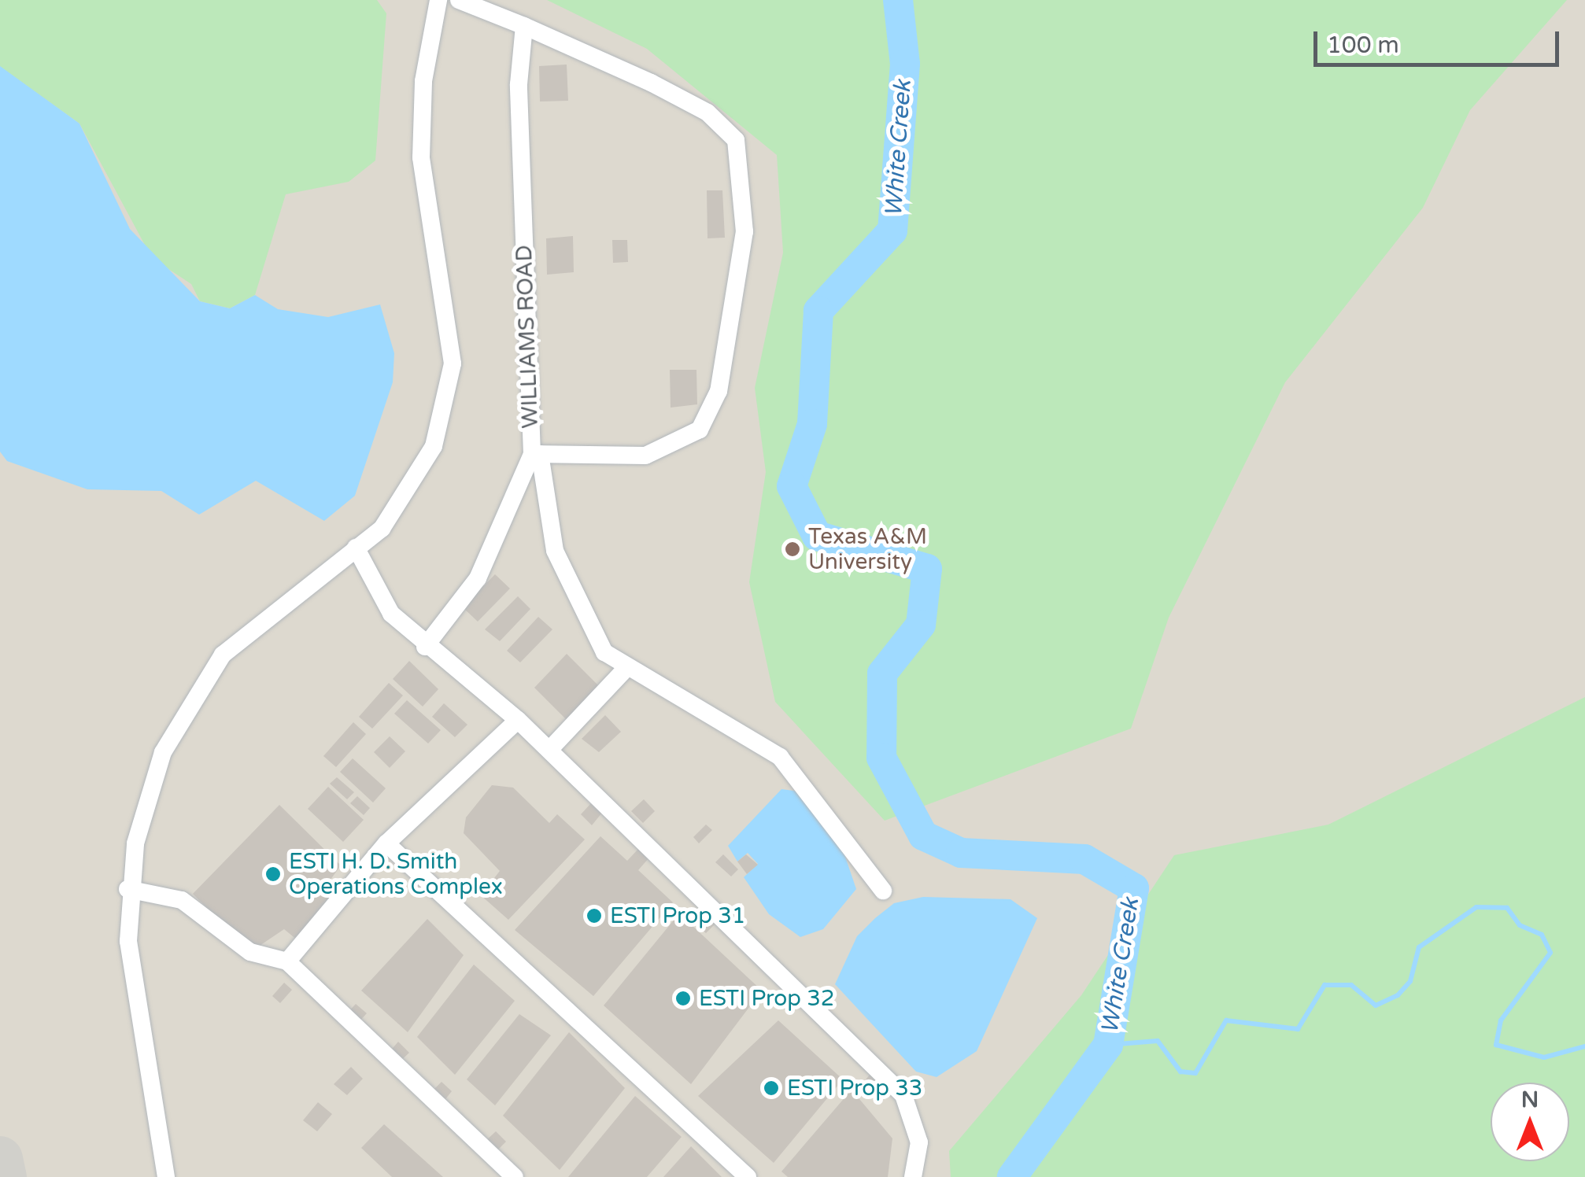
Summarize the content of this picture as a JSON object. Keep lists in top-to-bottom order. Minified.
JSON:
{"streets":{"street":["WILLIAMS ROAD"]},"water":["White Creek"],"places":["Texas A&M University","ESTI H. D. Smith Operations Complex","ESTI Prop 31","ESTI Prop 32","ESTI Prop 33"],"scale_bar":"100 m","north":"top"}
